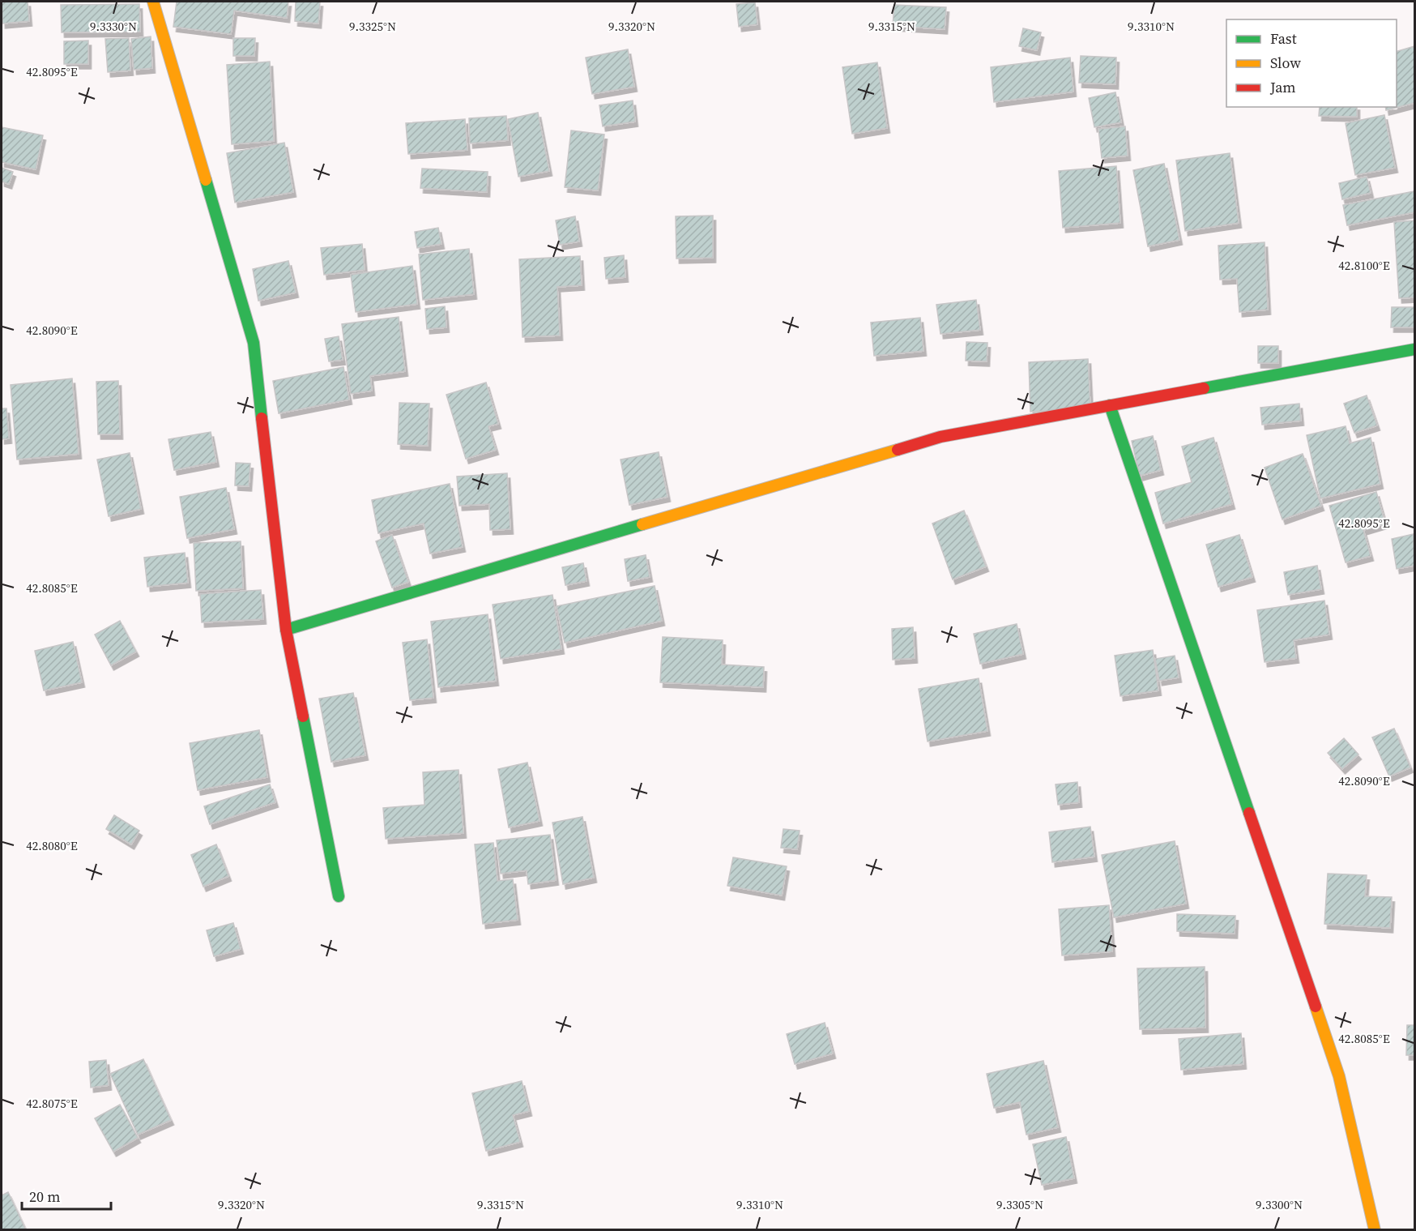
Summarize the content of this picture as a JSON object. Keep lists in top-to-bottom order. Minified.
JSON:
{"legend":["Fast","Slow","Jam"],"scale_bar":"20 m","coordinates":["9.3330°N","9.3325°N","9.3320°N","9.3315°N","9.3310°N","42.8095°E","42.8100°E","42.8090°E","42.8085°E","42.8080°E","42.8075°E","9.3305°N","9.3300°N"]}
